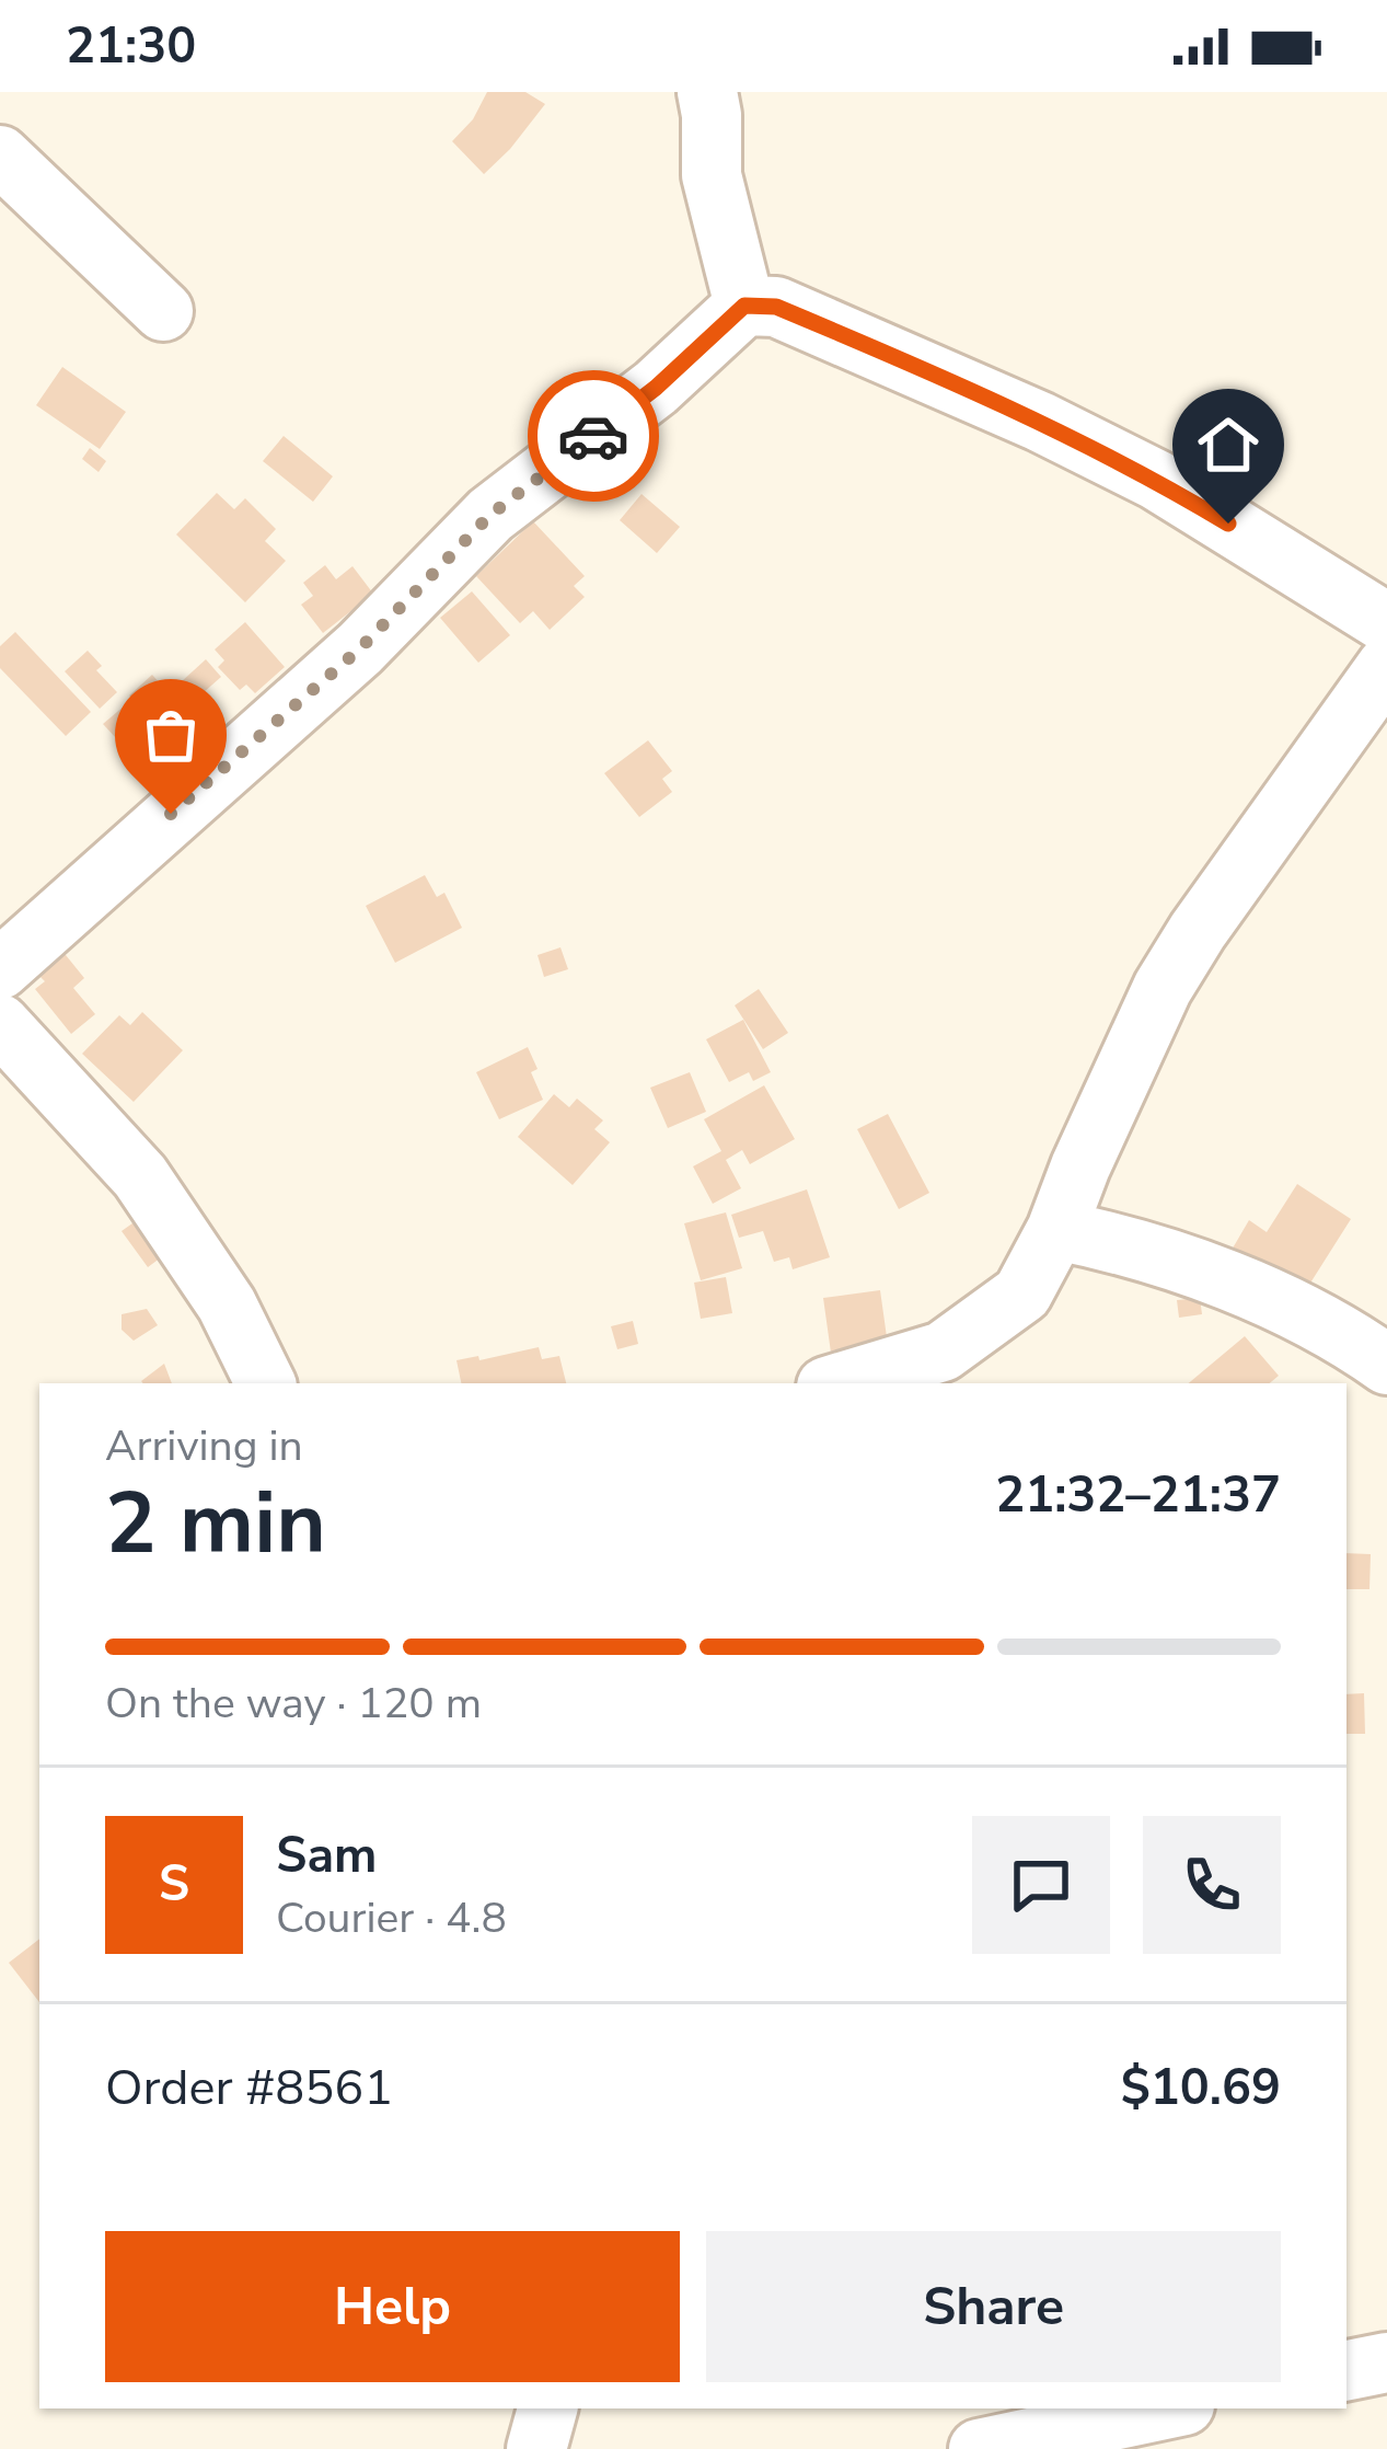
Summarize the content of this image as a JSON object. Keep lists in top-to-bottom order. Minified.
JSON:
{"page":{"status":"21:30","heading":["2 min","Arriving in","21:32–21:37"],"panel":["Sam","Courier · 4.8","Order #8561","$10.69"],"bar":"On the way · 120 m","round":"S","buttons":["Help","Share"]}}
